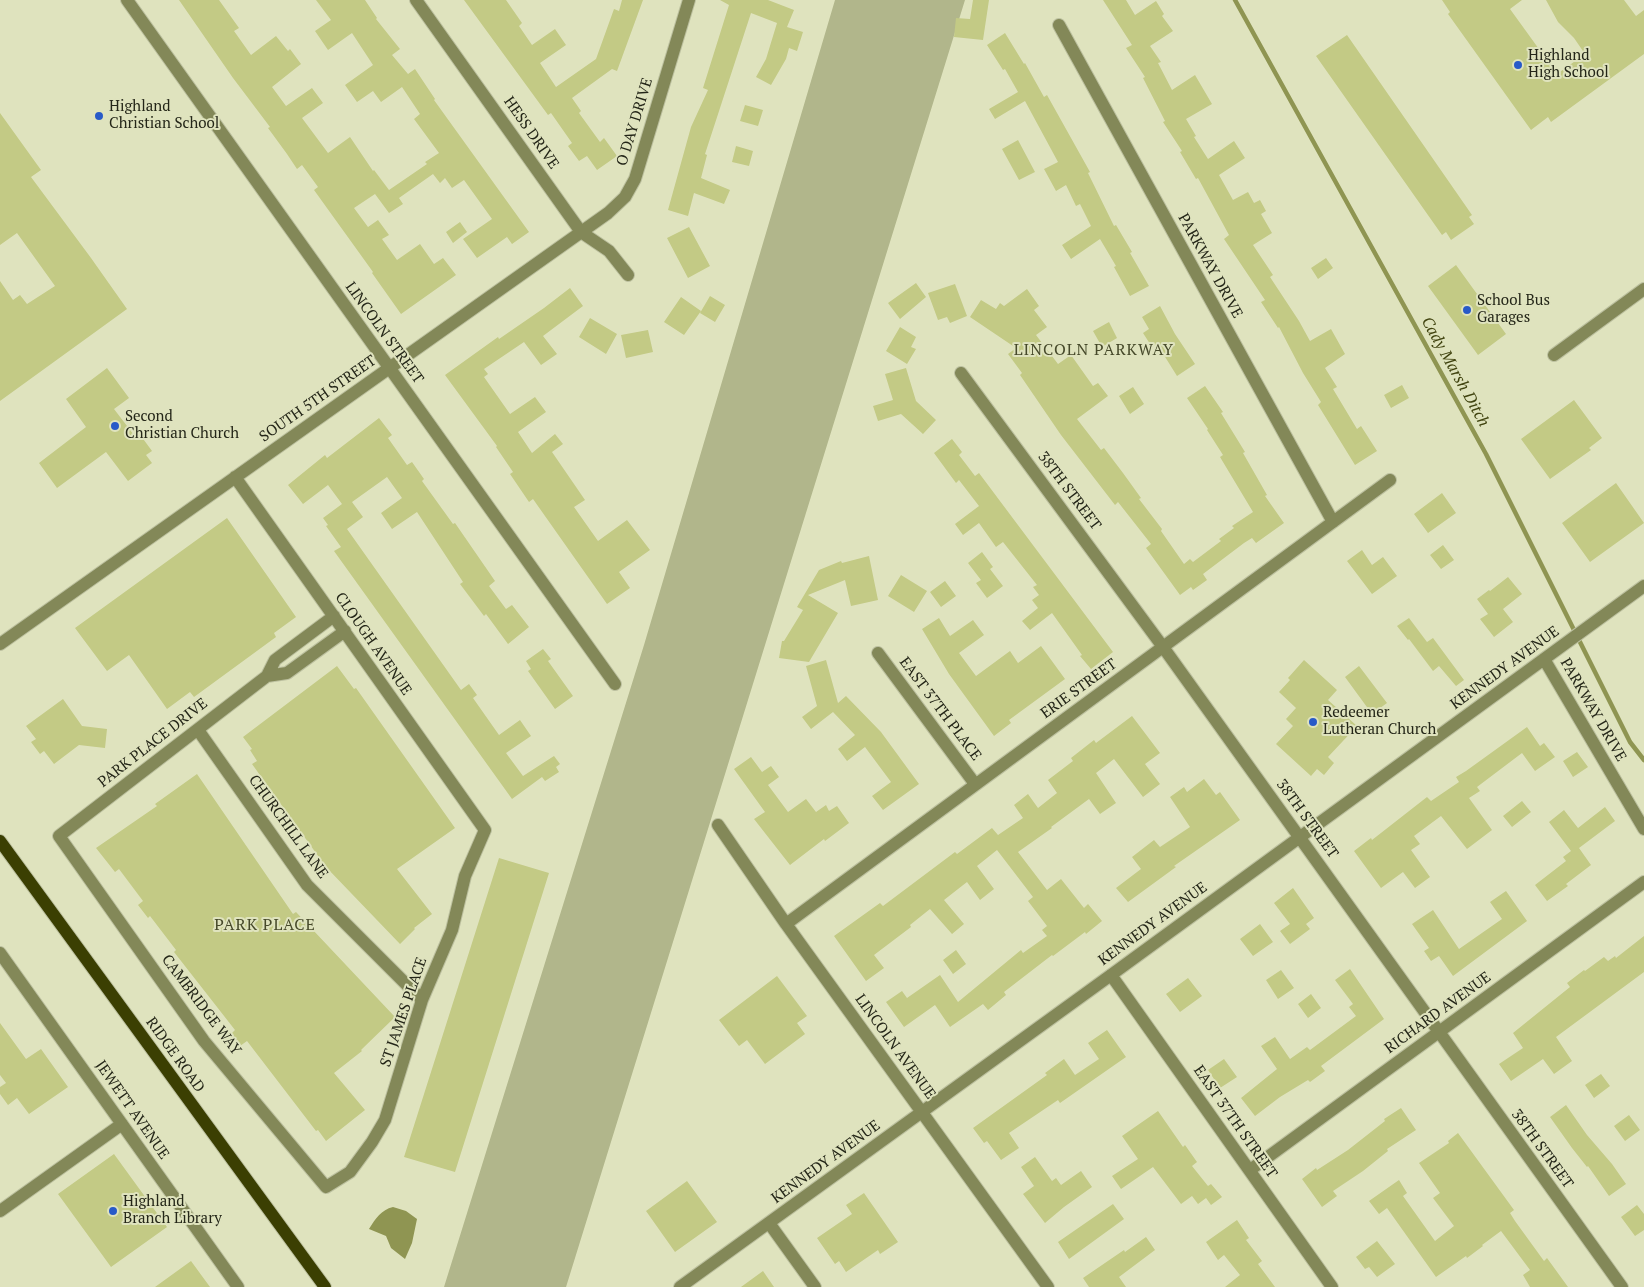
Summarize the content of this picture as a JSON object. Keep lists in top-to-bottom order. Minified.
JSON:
{"streets":{"main road":["RIDGE ROAD"],"street":["O DAY DRIVE","HESS DRIVE","PARKWAY DRIVE","LINCOLN STREET","SOUTH 5TH STREET","38TH STREET","CLOUGH AVENUE","KENNEDY AVENUE","ERIE STREET","EAST 37TH PLACE","PARK PLACE DRIVE","CHURCHILL LANE","CAMBRIDGE WAY","ST JAMES PLACE","RICHARD AVENUE","LINCOLN AVENUE","JEWETT AVENUE","EAST 37TH STREET"]},"crossings":[["O DAY DRIVE","HESS DRIVE"],["O DAY DRIVE","SOUTH 5TH STREET"],["HESS DRIVE","SOUTH 5TH STREET"],["PARKWAY DRIVE","KENNEDY AVENUE"],["PARKWAY DRIVE","ERIE STREET"],["LINCOLN STREET","SOUTH 5TH STREET"],["SOUTH 5TH STREET","CLOUGH AVENUE"],["38TH STREET","KENNEDY AVENUE"],["38TH STREET","ERIE STREET"],["38TH STREET","RICHARD AVENUE"],["CLOUGH AVENUE","PARK PLACE DRIVE"],["CLOUGH AVENUE","ST JAMES PLACE"],["KENNEDY AVENUE","LINCOLN AVENUE"],["KENNEDY AVENUE","EAST 37TH STREET"],["ERIE STREET","EAST 37TH PLACE"],["ERIE STREET","LINCOLN AVENUE"],["PARK PLACE DRIVE","CHURCHILL LANE"],["PARK PLACE DRIVE","CAMBRIDGE WAY"],["CHURCHILL LANE","ST JAMES PLACE"],["CAMBRIDGE WAY","ST JAMES PLACE"],["RICHARD AVENUE","EAST 37TH STREET"]],"districts":["LINCOLN PARKWAY","PARK PLACE"],"water":["Cady Marsh Ditch"],"places":["Highland High School","Highland Christian School","School Bus Garages","Second Christian Church","Redeemer Lutheran Church","Highland Branch Library"]}
